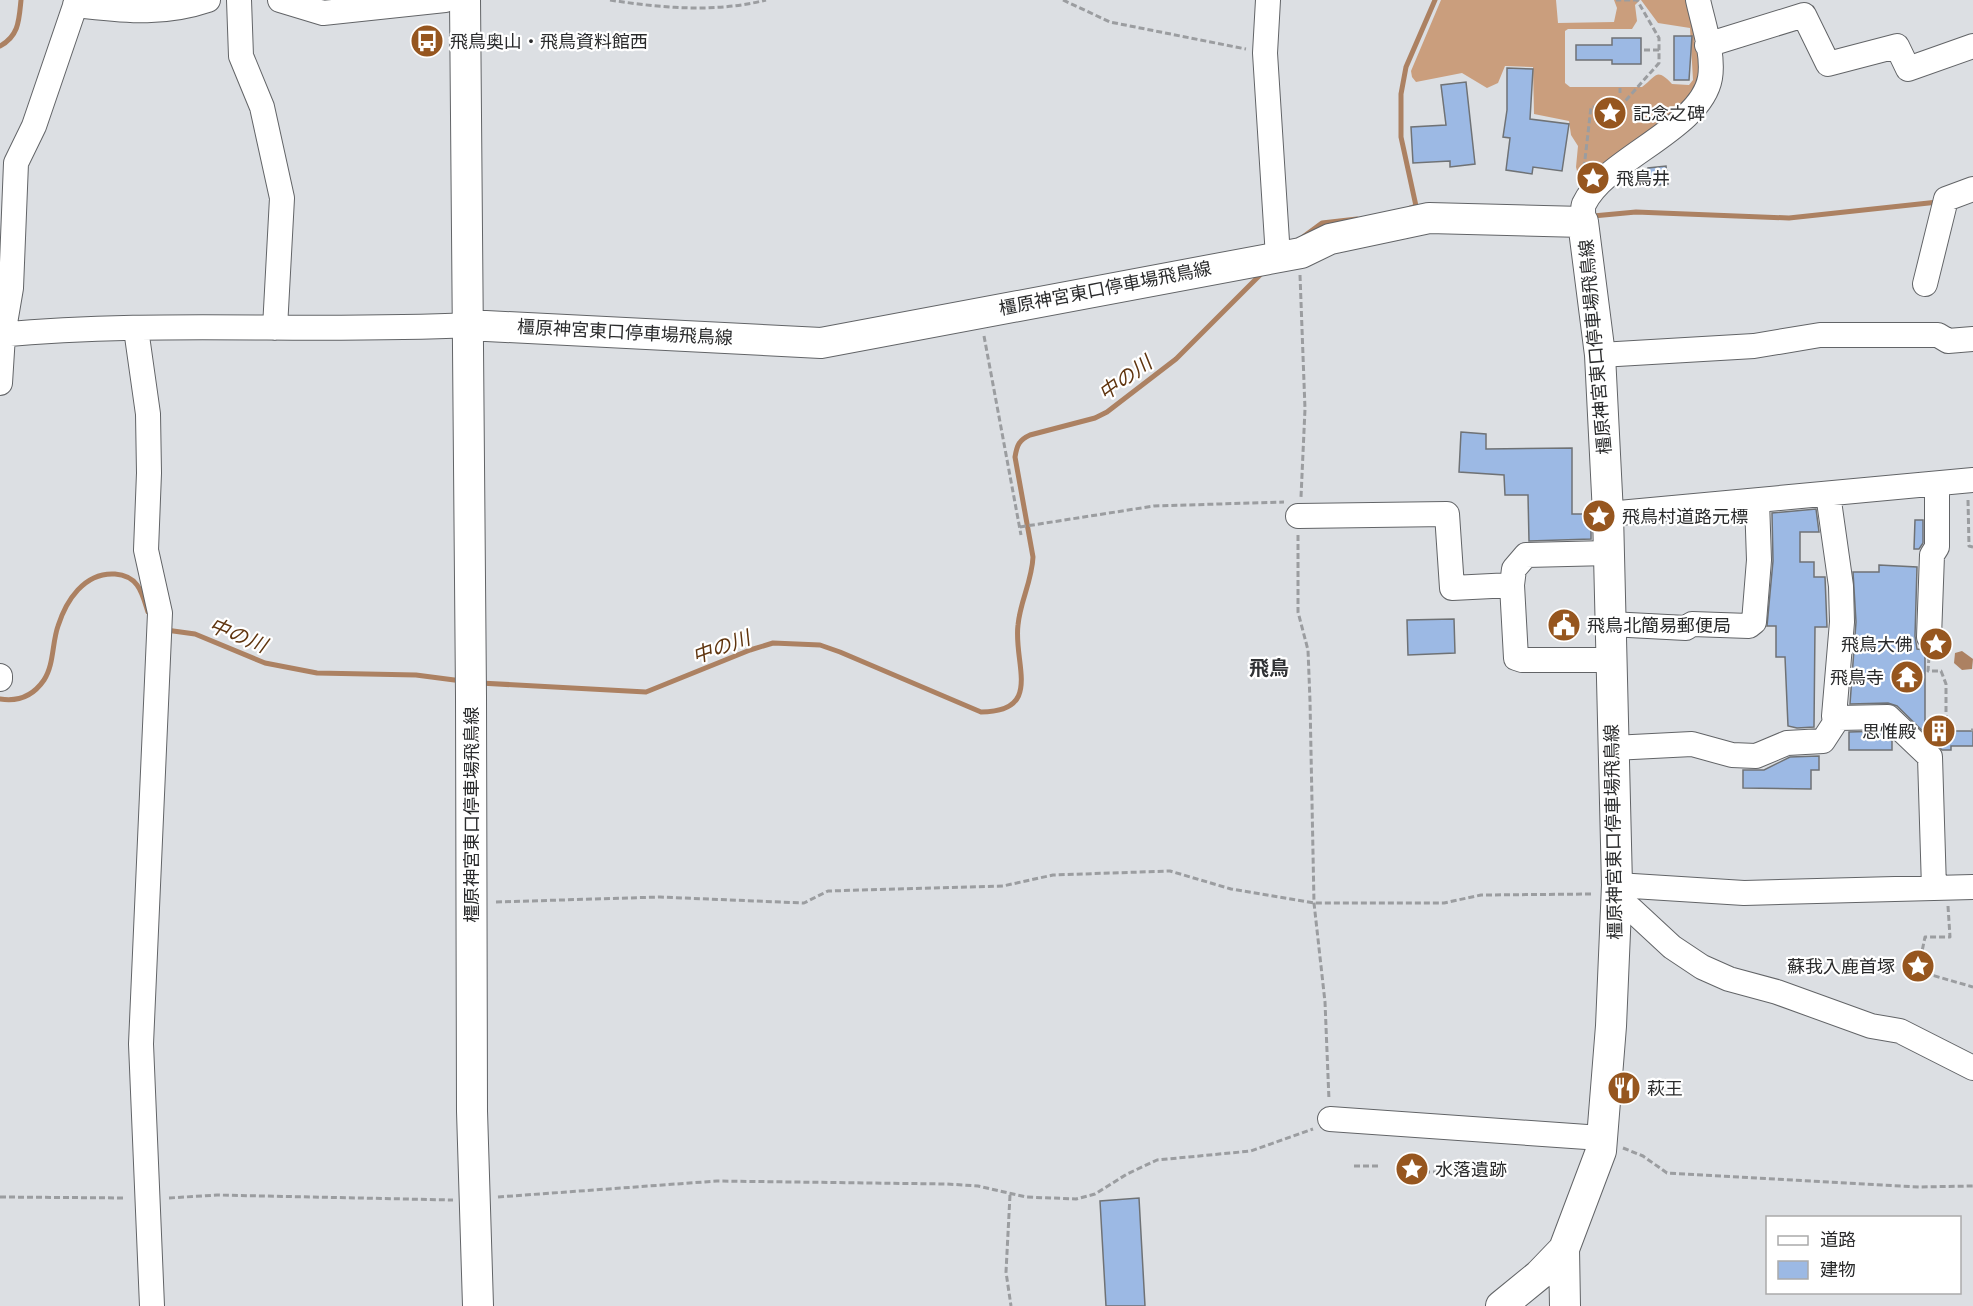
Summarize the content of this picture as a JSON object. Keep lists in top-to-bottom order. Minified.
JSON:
{"streets":{"main road":["橿原神宮東口停車場飛鳥線"]},"districts":["飛鳥"],"water":["中の川"],"places":{"bus stop":["飛鳥奥山・飛鳥資料館西"],"place":["記念之碑","飛鳥井","飛鳥村道路元標","飛鳥大佛","蘇我入鹿首塚","水落遺跡"],"public building":["飛鳥北簡易郵便局"],"temple":["飛鳥寺"],"building":["思惟殿"],"restaurant":["萩王"]},"legend":["道路","建物"]}
